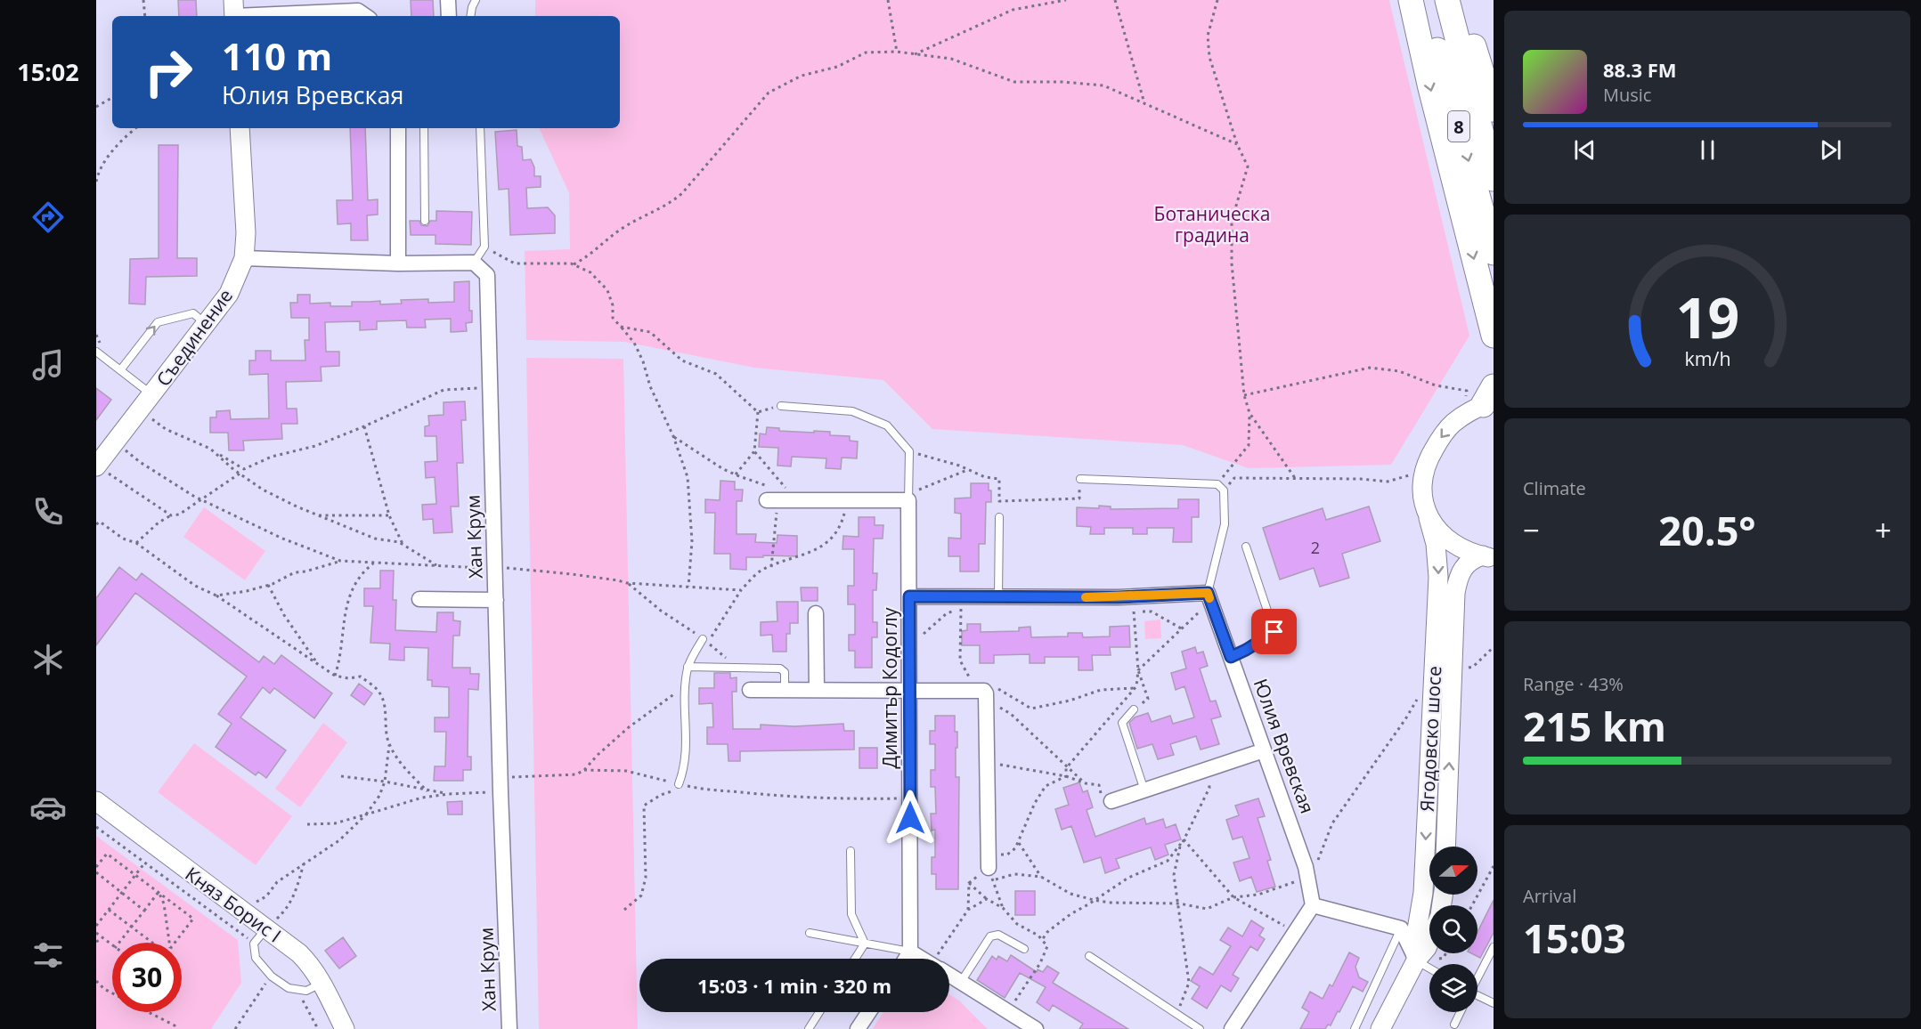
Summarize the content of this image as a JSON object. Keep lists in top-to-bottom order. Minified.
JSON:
{"streets":{"main road":["8"],"street":["Съединение","Хан Крум","Димитър Кодоглу","Ягодовско шосе","Юлия Вревская","Княз Борис I"]},"parks":["Ботаническа градина"],"house_numbers":["2"],"north":"right","page":{"tabs":"15:02","turn":["110 m","Юлия Вревская"],"song":["88.3 FM","Music"],"tile":["Climate",["Range · 43%","215 km"],["Arrival","15:03"]],"heat":["−","20.5°","+"],"limit":"30","trip":"15:03 · 1 min · 320 m","gauge":["19","km/h"]}}
